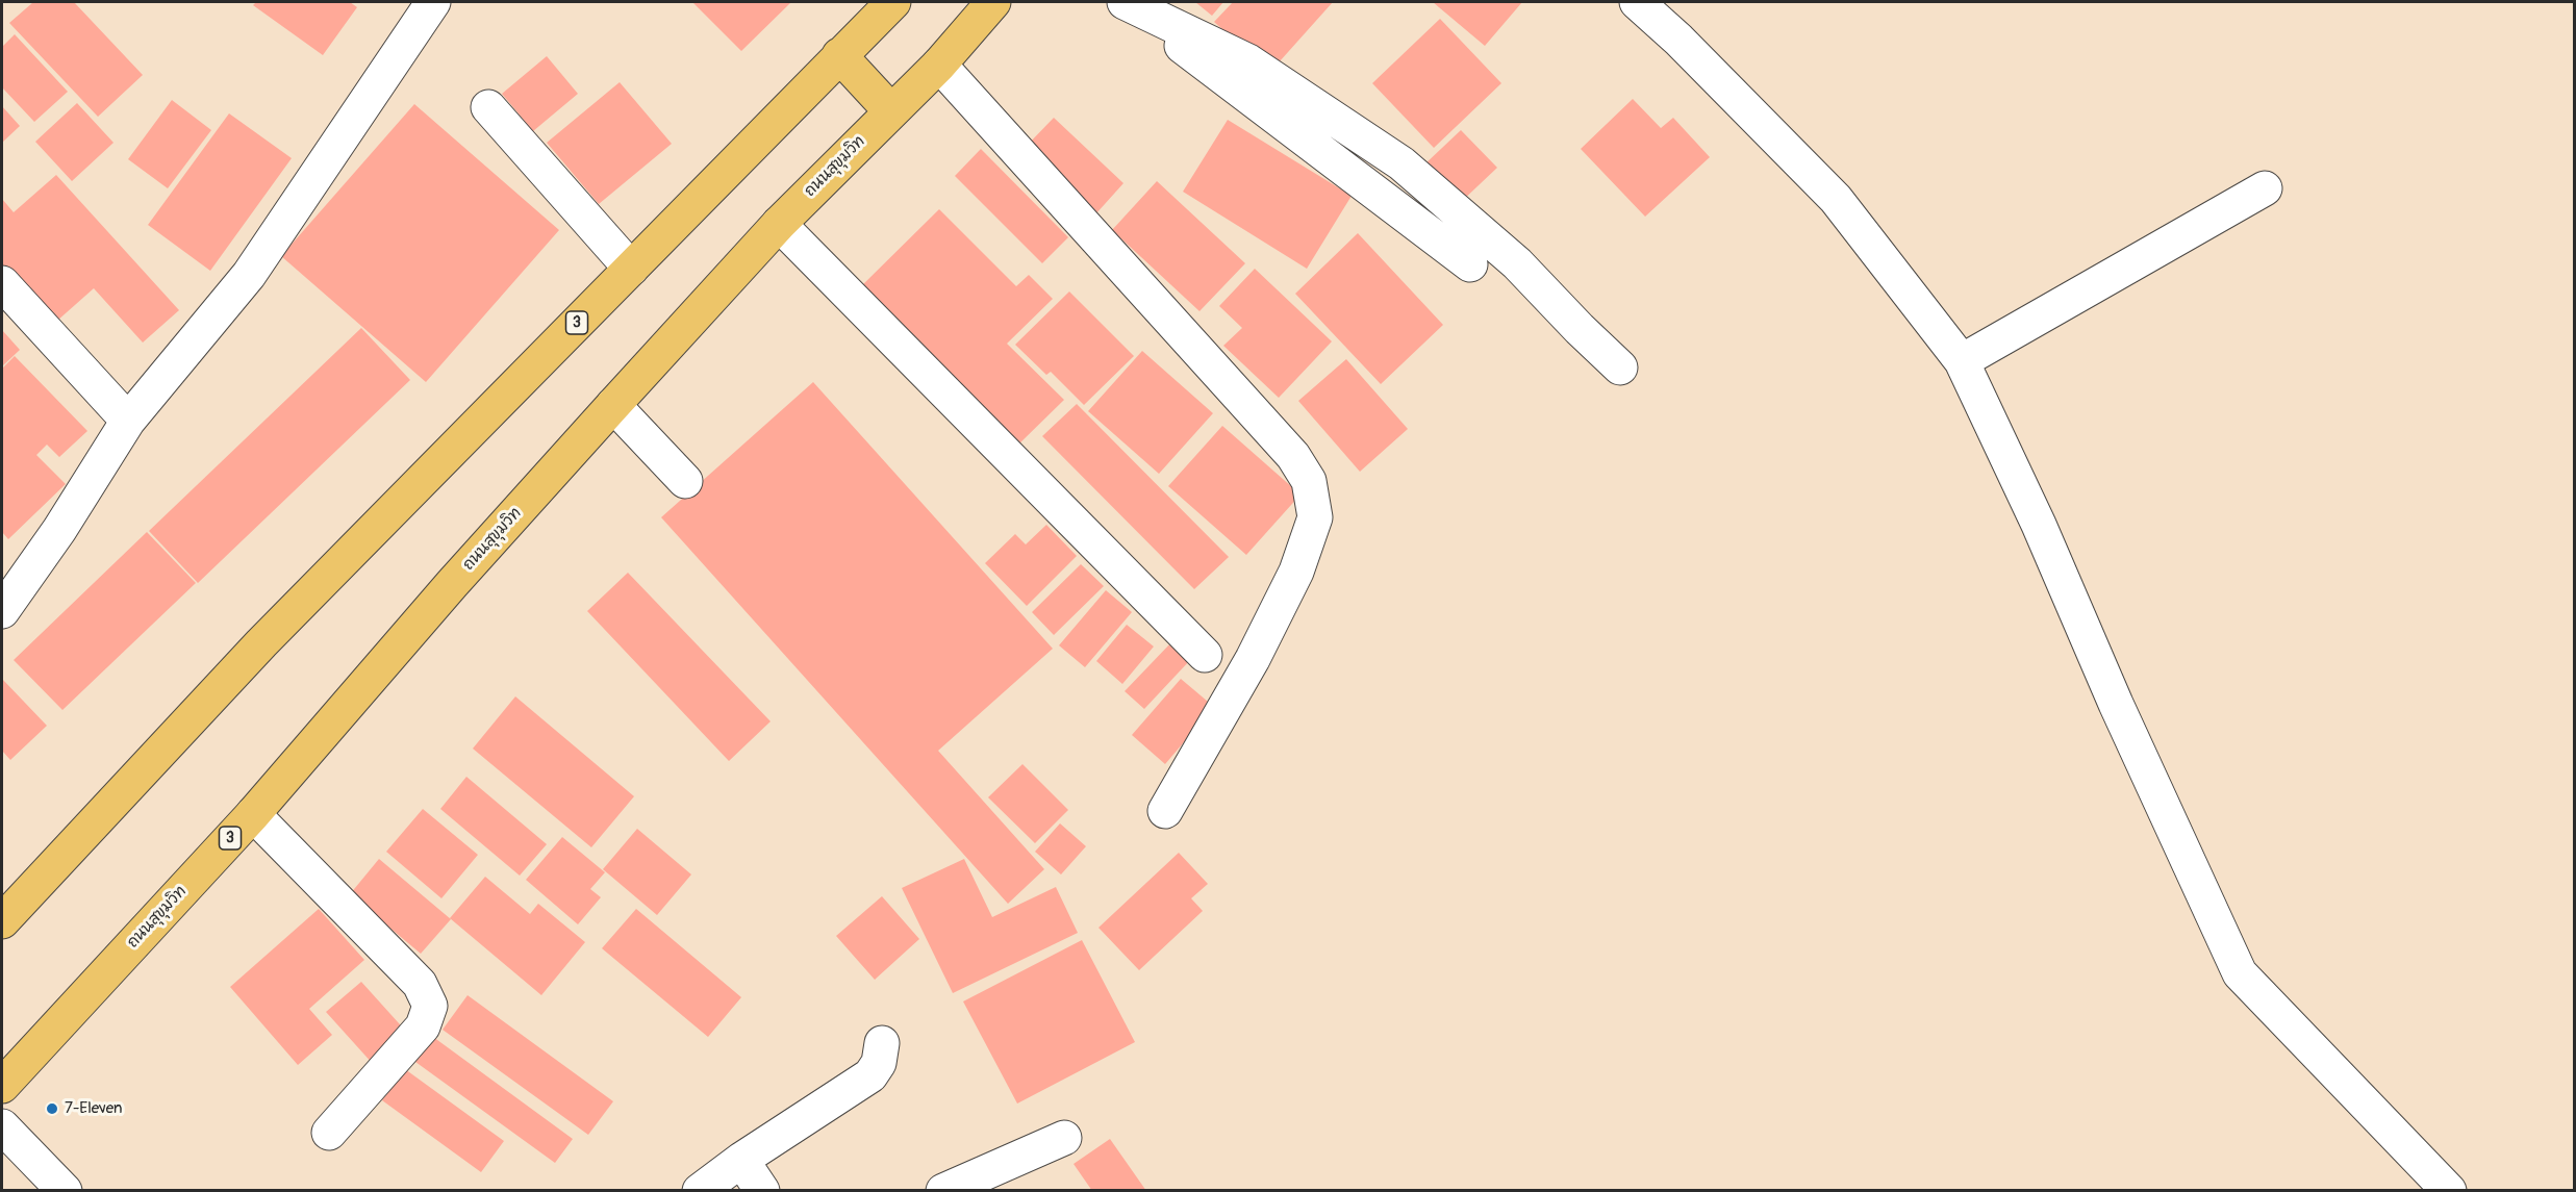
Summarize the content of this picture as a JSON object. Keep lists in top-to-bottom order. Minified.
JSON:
{"streets":{"main road":["ถนนสุขุมวิท","3"]},"places":["7-Eleven"]}
